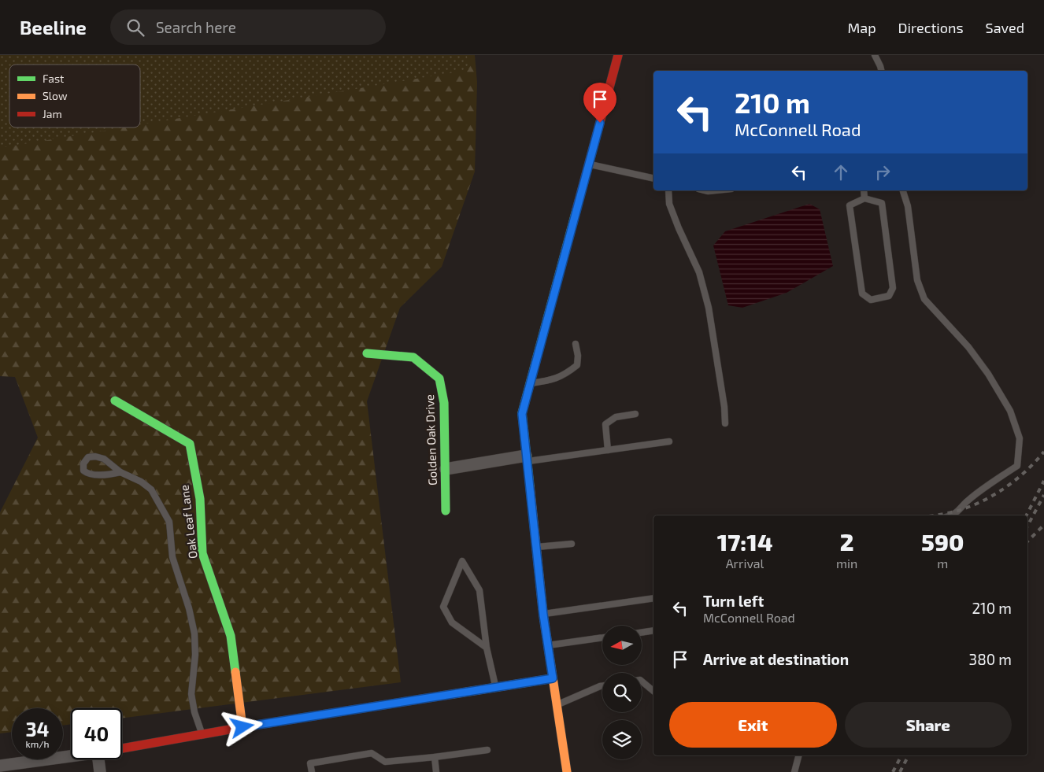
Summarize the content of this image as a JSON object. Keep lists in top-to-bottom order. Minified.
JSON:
{"streets":{"street":["Golden Oak Drive","Oak Leaf Lane"]},"legend":["Fast","Slow","Jam"],"north":"left","page":{"header":"Beeline","search":"Search here","nav":["Map","Directions","Saved"],"turn":["210 m","McConnell Road"],"eta":["17:14","Arrival","2","min","590","m"],"list":[{"name":"Turn left","note":"McConnell Road","value":"210 m"},{"name":"Arrive at destination","value":"380 m"}],"buttons":["Exit","Share"],"speed":"34 km/h","limit":"40"}}
